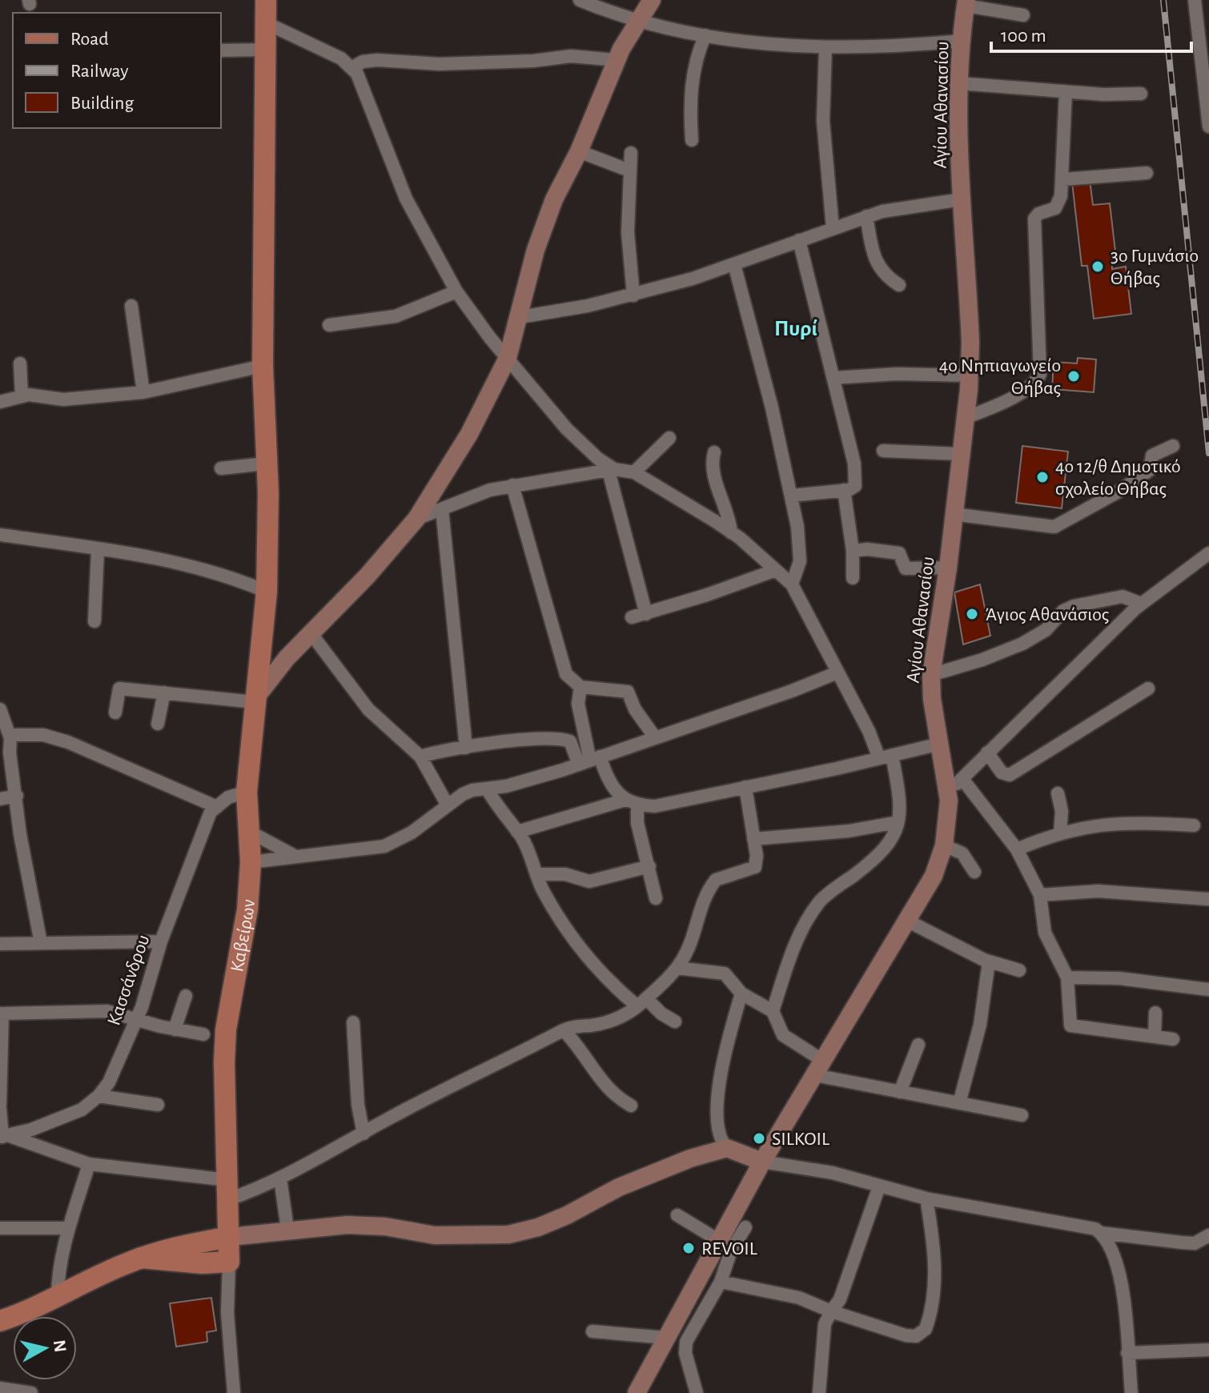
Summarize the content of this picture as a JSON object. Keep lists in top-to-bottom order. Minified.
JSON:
{"streets":{"main road":["Αγίου Αθανασίου","Καβείρων"],"street":["Κασσάνδρου"]},"districts":["Πυρί"],"places":["3ο Γυμνάσιο Θήβας","4ο Νηπιαγωγείο Θήβας","4ο 12/θ Δημοτικό σχολείο Θήβας","Άγιος Αθανάσιος","SILKOIL","REVOIL"],"legend":["Road","Railway","Building"],"scale_bar":"100 m","north":"right"}
